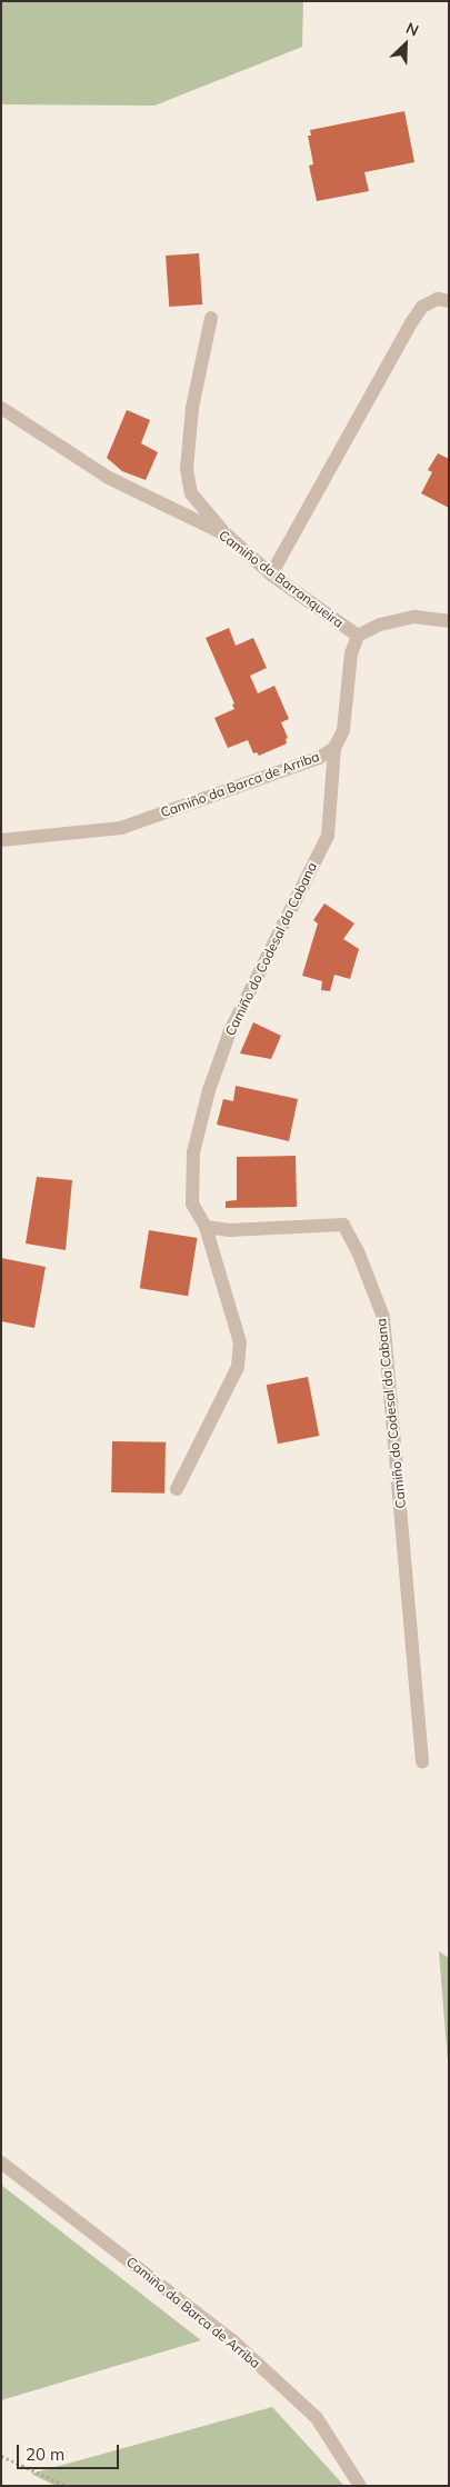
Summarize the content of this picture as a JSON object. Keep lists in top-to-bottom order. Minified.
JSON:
{"streets":{"street":["Camiño da Barranqueira","Camiño da Barca de Arriba","Camiño do Codesal da Cabana"]},"crossings":[["Camiño da Barranqueira","Camiño da Barca de Arriba"],["Camiño da Barca de Arriba","Camiño do Codesal da Cabana"]],"scale_bar":"20 m","north":"top right"}
